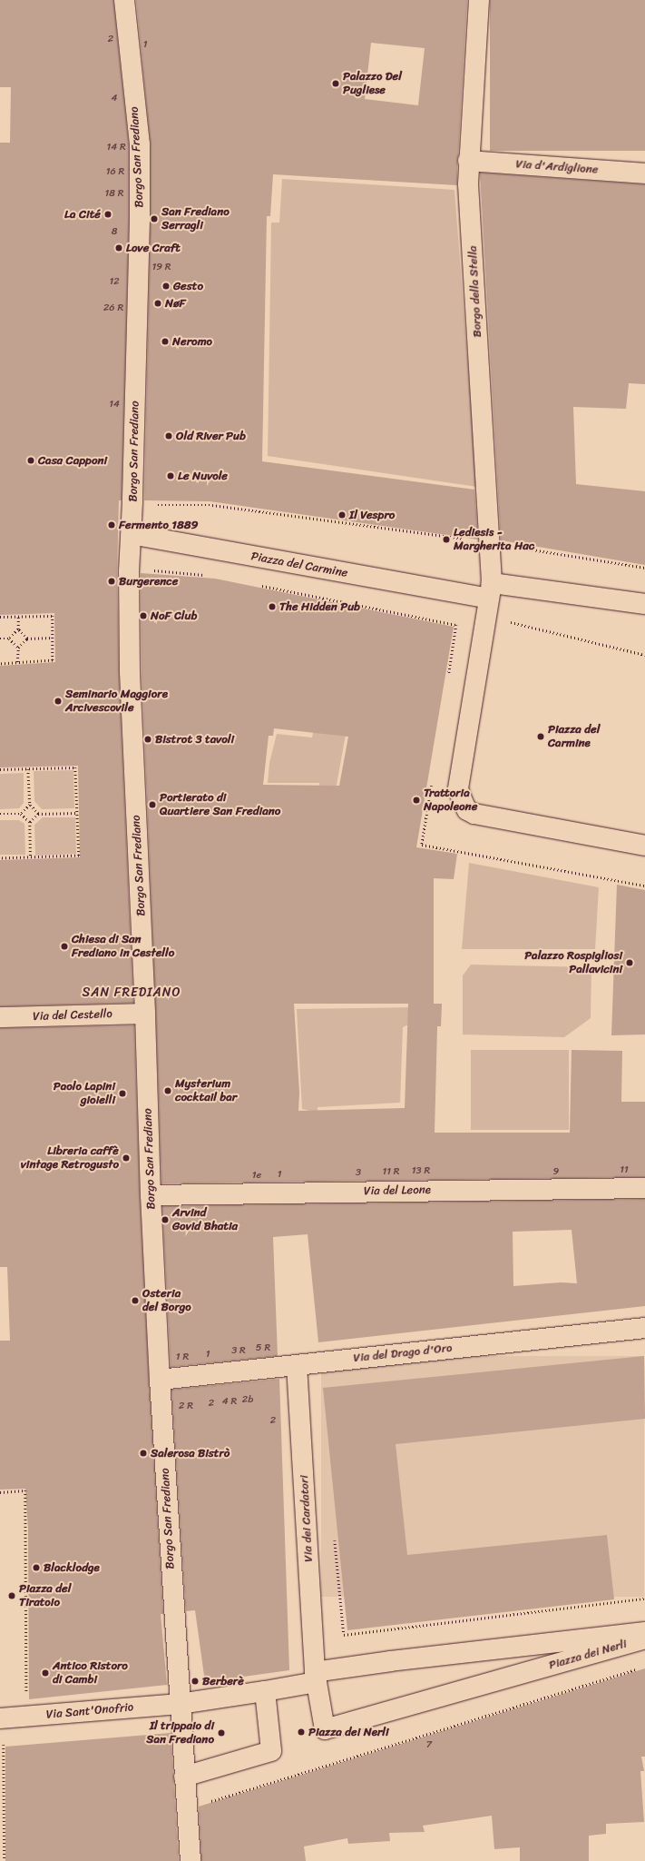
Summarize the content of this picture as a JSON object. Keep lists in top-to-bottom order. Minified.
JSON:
{"streets":{"street":["Borgo San Frediano","Via d'Ardiglione","Borgo della Stella","Piazza del Carmine","Via del Cestello","Via del Leone","Via del Drago d'Oro","Via dei Cardatori","Piazza dei Nerli","Via Sant'Onofrio"]},"crossings":[["Borgo San Frediano","Piazza del Carmine"],["Borgo San Frediano","Via del Cestello"],["Borgo San Frediano","Via del Leone"],["Borgo San Frediano","Via del Drago d'Oro"],["Borgo San Frediano","Piazza dei Nerli"],["Borgo San Frediano","Via Sant'Onofrio"],["Via d'Ardiglione","Borgo della Stella"],["Borgo della Stella","Piazza del Carmine"],["Via del Drago d'Oro","Via dei Cardatori"],["Via dei Cardatori","Piazza dei Nerli"],["Piazza dei Nerli","Via Sant'Onofrio"]],"districts":["SAN FREDIANO"],"places":["Palazzo Del Pugliese","La Cité","San Frediano Serragli","Love Craft","Gesto","NøF","Neromo","Old River Pub","Casa Capponi","Le Nuvole","Il Vespro","Fermento 1889","Lediesis - Margherita Hac","Burgerence","The Hidden Pub","NoF Club","Seminario Maggiore Arcivescovile","Piazza del Carmine","Bistrot 3 tavoli","Trattoria Napoleone","Portierato di Quartiere San Frediano","Chiesa di San Frediano in Cestello","Palazzo Rospigliosi Pallavicini","Mysterium cocktail bar","Paolo Lapini gioielli","Libreria caffè vintage Retrogusto","Arvind Govid Bhatia","Osteria del Borgo","Salerosa Bistrò","Blacklodge","Piazza del Tiratoio","Antico Ristoro di Cambi","Berberè","Piazza dei Nerli","Il trippaio di San Frediano"],"house_numbers":["2","1","4","14 R","16 R","18 R","8","19 R","12","26 R","14","11","13 R","11 R","9","3","1","1e","5 R","3 R","1","1 R","2b","4 R","2","2 R","2","7"]}
